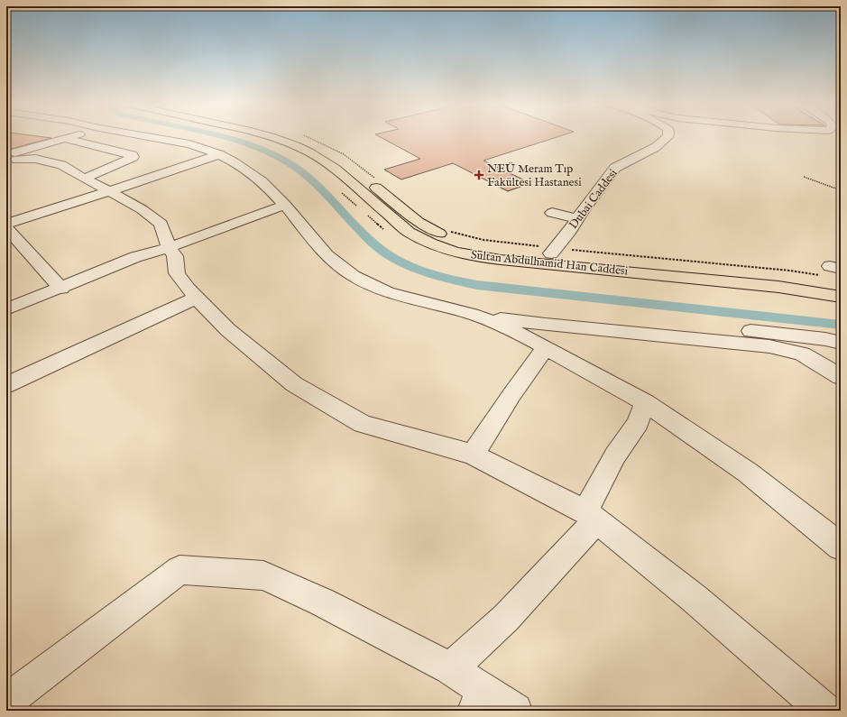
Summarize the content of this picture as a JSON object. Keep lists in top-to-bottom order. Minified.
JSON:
{"streets":{"main road":["Sultan Abdülhamid Han Caddesi"],"street":["Dubai Caddesi"]},"crossings":[["Dubai Caddesi","Sultan Abdülhamid Han Caddesi"]],"places":{"health":["NEÜ Meram Tıp Fakültesi Hastanesi"]}}
